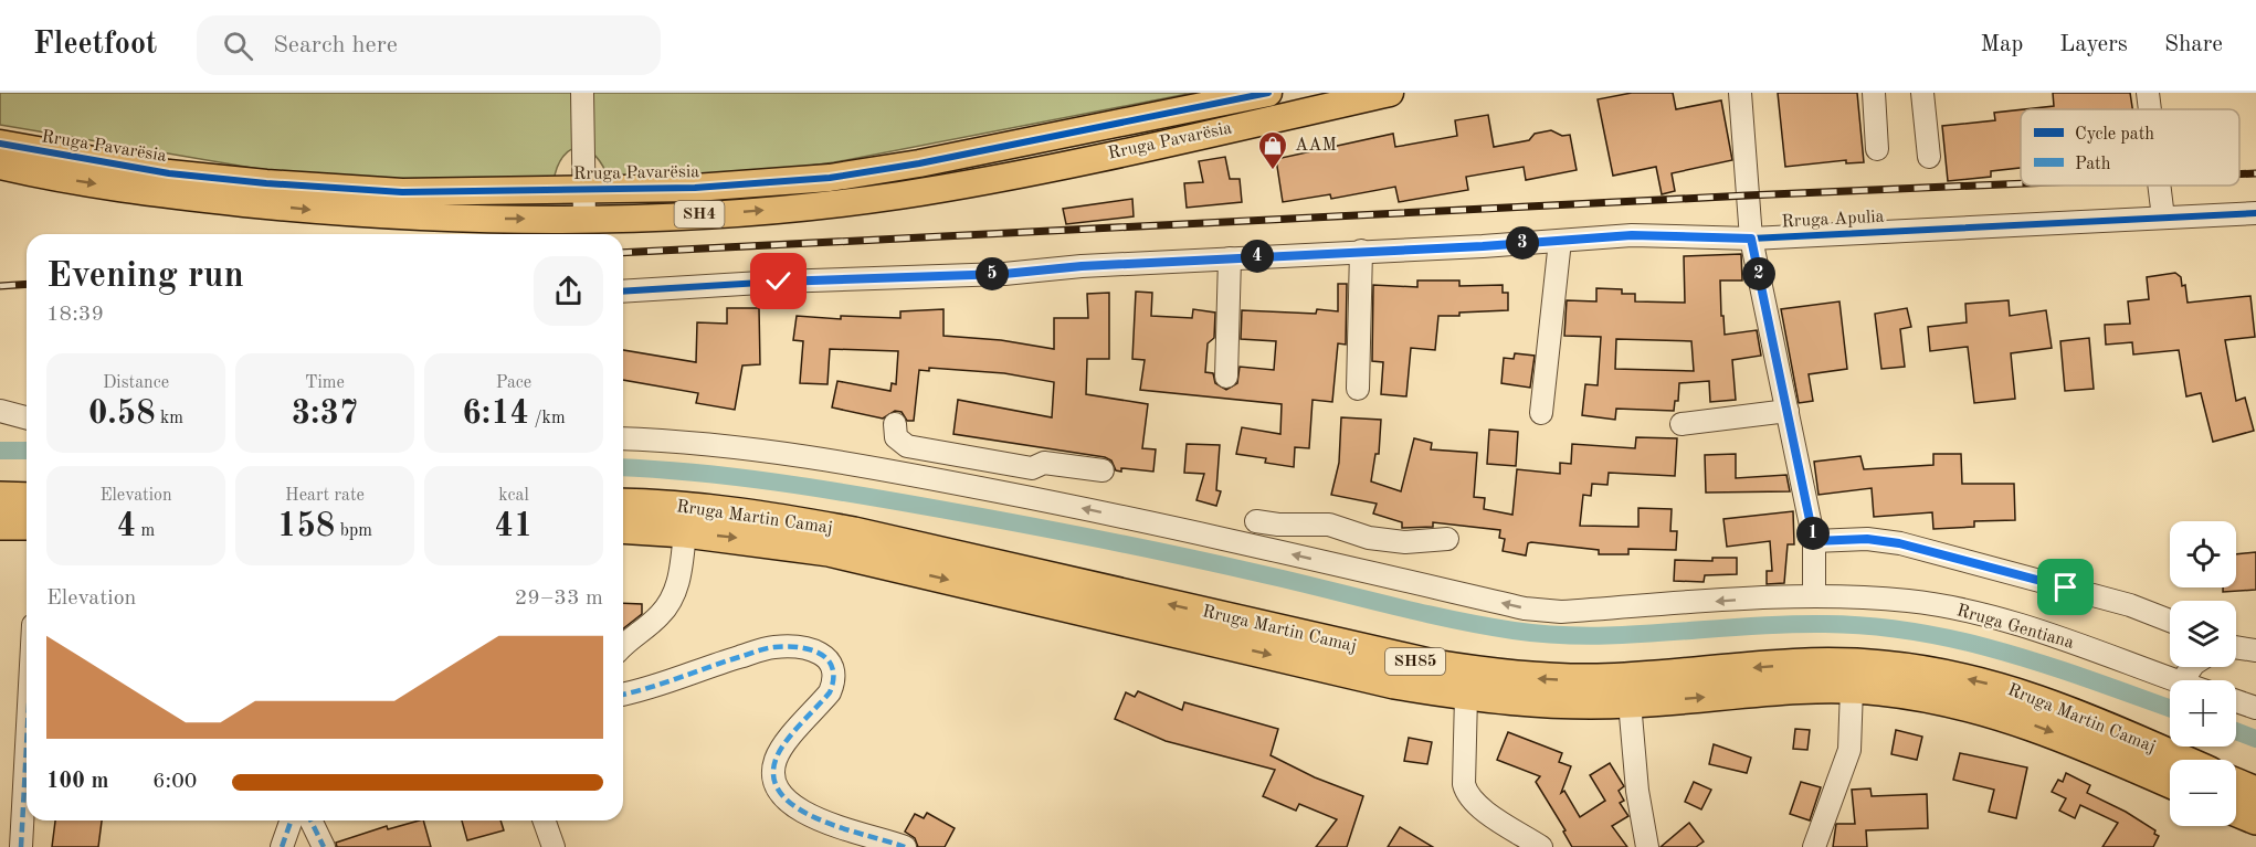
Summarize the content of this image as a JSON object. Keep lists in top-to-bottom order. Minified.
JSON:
{"streets":{"highway":["Rruga Martin Camaj","SH85"],"main road":["Rruga Pavarësia","SH4"],"street":["Rruga Apulia","Rruga Gentiana"]},"places":{"shop":["AAM"]},"legend":["Cycle path","Path"],"page":{"header":"Fleetfoot","search":"Search here","nav":["Map","Layers","Share"],"pins":["3","4","2","5","1"],"heading":["Evening run","18:39"],"stats":[["Distance","0.58 km"],["Time","3:37"],["Pace","6:14 /km"],["Elevation","4 m"],["Heart rate","158 bpm"],["kcal","41"]],"map_buttons":["+","−"],"chart":["Elevation","29–33 m"],"list":[{"name":"100 m","note":"6:00"}]}}
